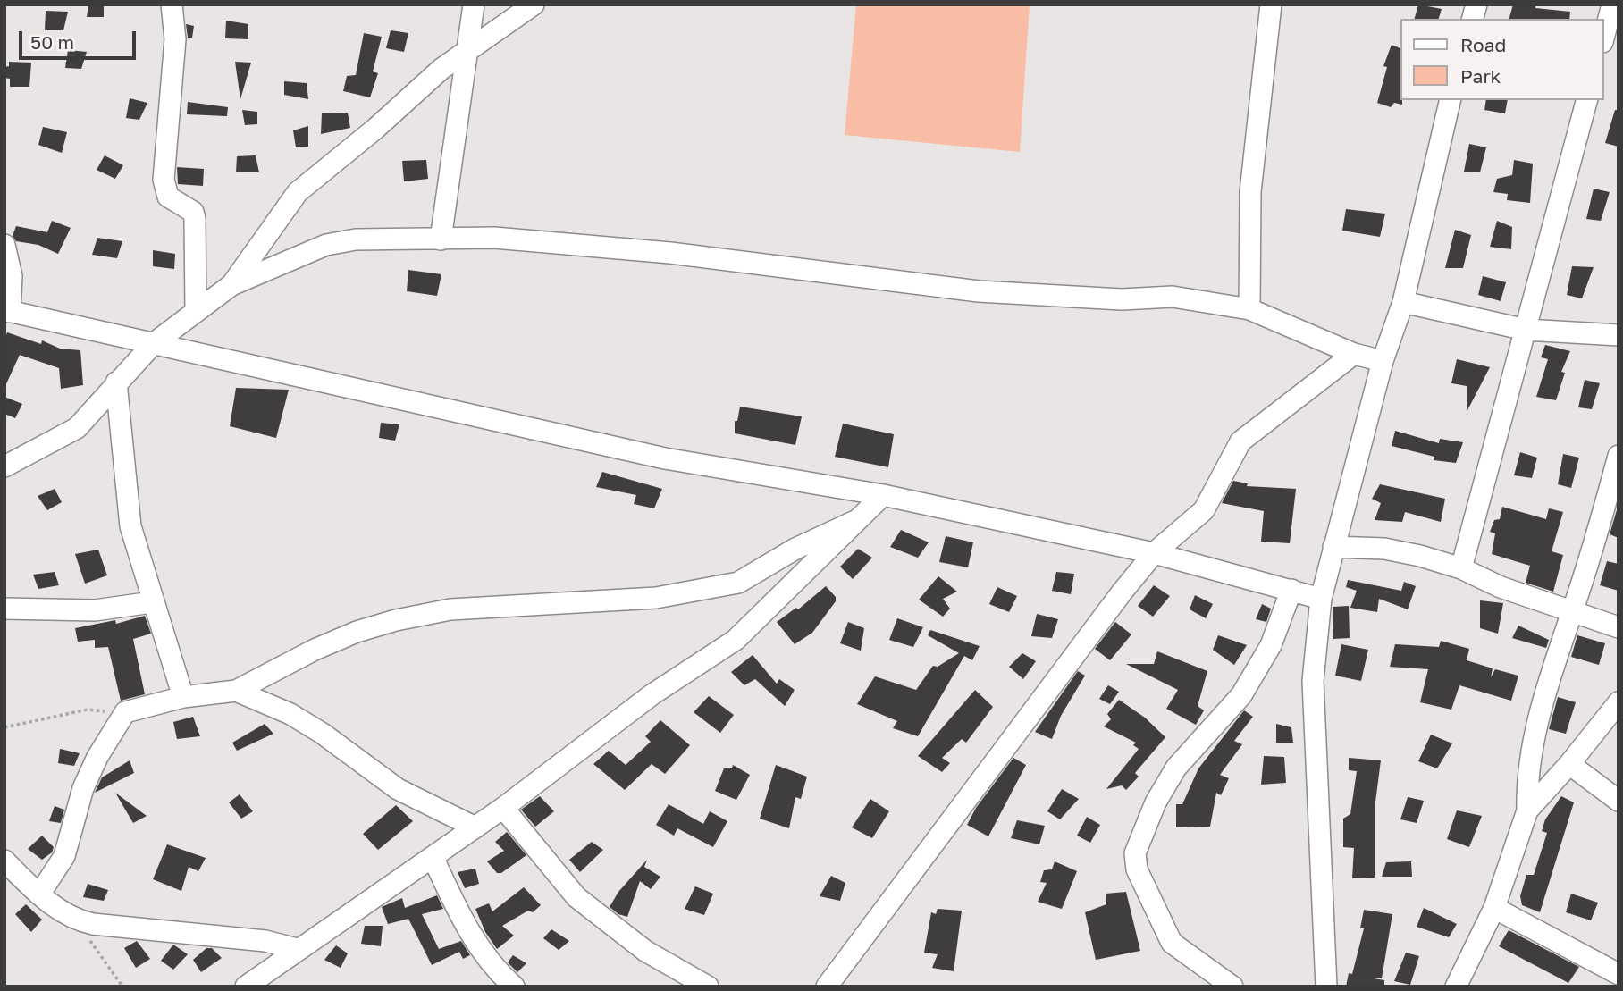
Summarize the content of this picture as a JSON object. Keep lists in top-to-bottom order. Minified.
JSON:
{"legend":["Road","Park"],"scale_bar":"50 m"}
